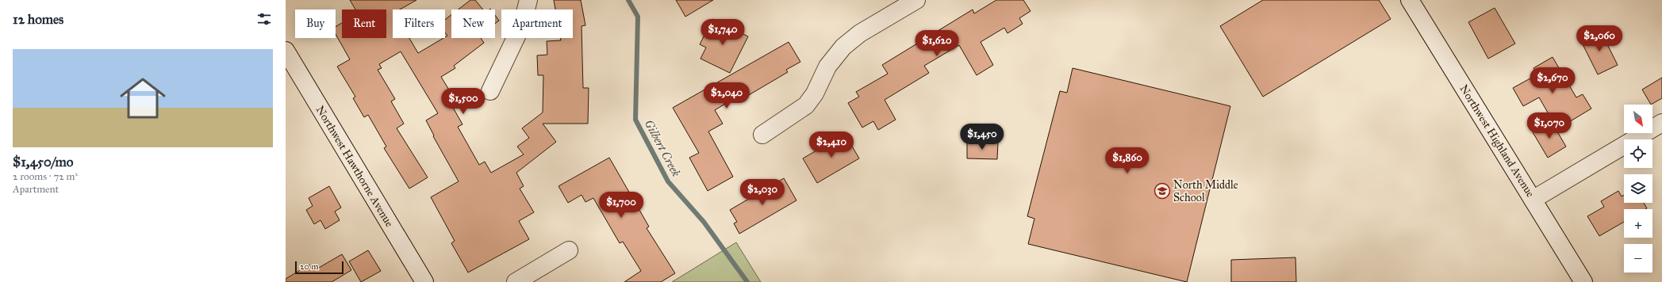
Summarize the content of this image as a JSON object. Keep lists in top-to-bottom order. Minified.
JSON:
{"streets":{"street":["Northwest Highland Avenue","Northwest Hawthorne Avenue"]},"water":["Gilbert Creek"],"places":{"school or university":["North Middle School"]},"scale_bar":"20 m","north":"bottom right","page":{"heading":"12 homes","chip":["Buy","Rent","Filters","New","Apartment"],"price":["$1,740","$2,060","$1,620","$2,670","$2,040","$1,500","$1,070","$1,450","$2,410","$1,860","$2,030","$1,700"],"list":[{"name":"$1,450/mo","note":"2 rooms · 72 m² · Apartment"}],"map_buttons":["+","−"],"scale":"20 m"}}
